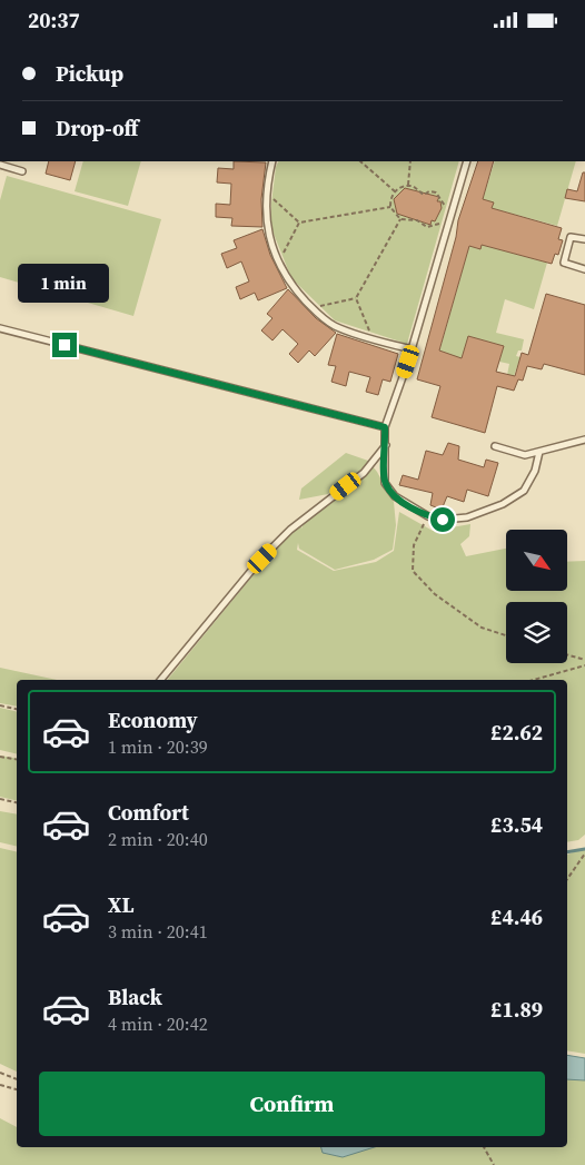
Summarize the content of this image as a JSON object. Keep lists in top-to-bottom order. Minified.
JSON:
{"north":"bottom right","page":{"status":"20:37","banner":["Pickup","Drop-off"],"bubble":"1 min","list":[{"name":"Economy","note":"1 min · 20:39","value":"£2.62"},{"name":"Comfort","note":"2 min · 20:40","value":"£3.54"},{"name":"XL","note":"3 min · 20:41","value":"£4.46"},{"name":"Black","note":"4 min · 20:42","value":"£1.89"}],"buttons":"Confirm"}}
